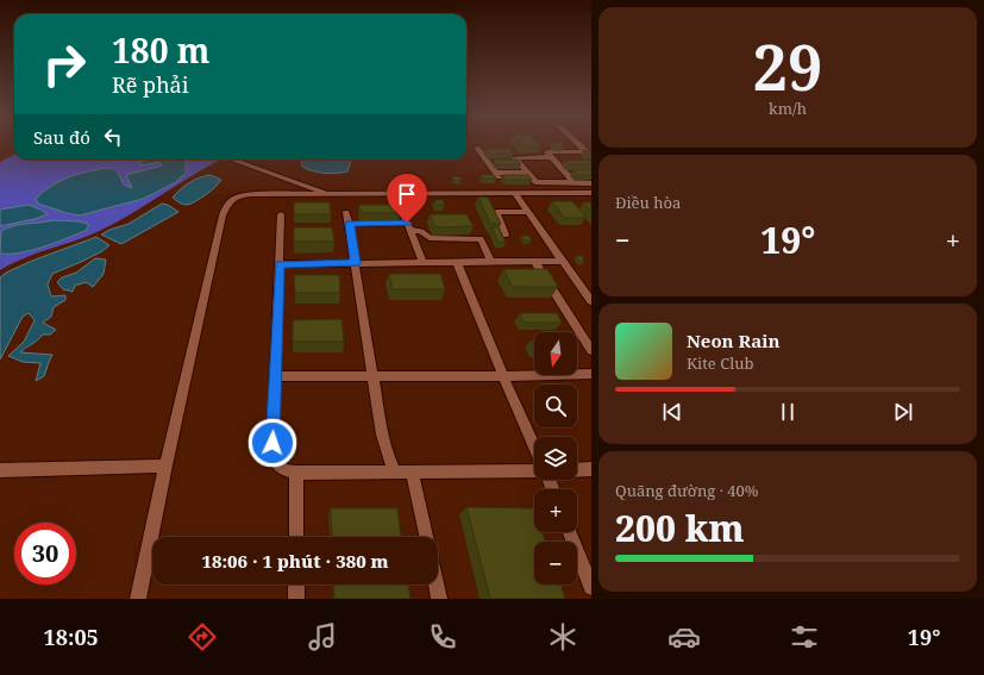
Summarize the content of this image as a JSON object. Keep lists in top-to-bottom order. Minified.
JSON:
{"north":"bottom","page":{"tile":[["29","km/h"],"Điều hòa",["Quãng đường · 40%","200 km"]],"turn":["180 m","Rẽ phải"],"then":"Sau đó","heat":["−","19°","+"],"song":["Neon Rain","Kite Club"],"map_buttons":["+","−"],"limit":"30","trip":"18:06 · 1 phút · 380 m","tabs":["18:05","19°"]}}
